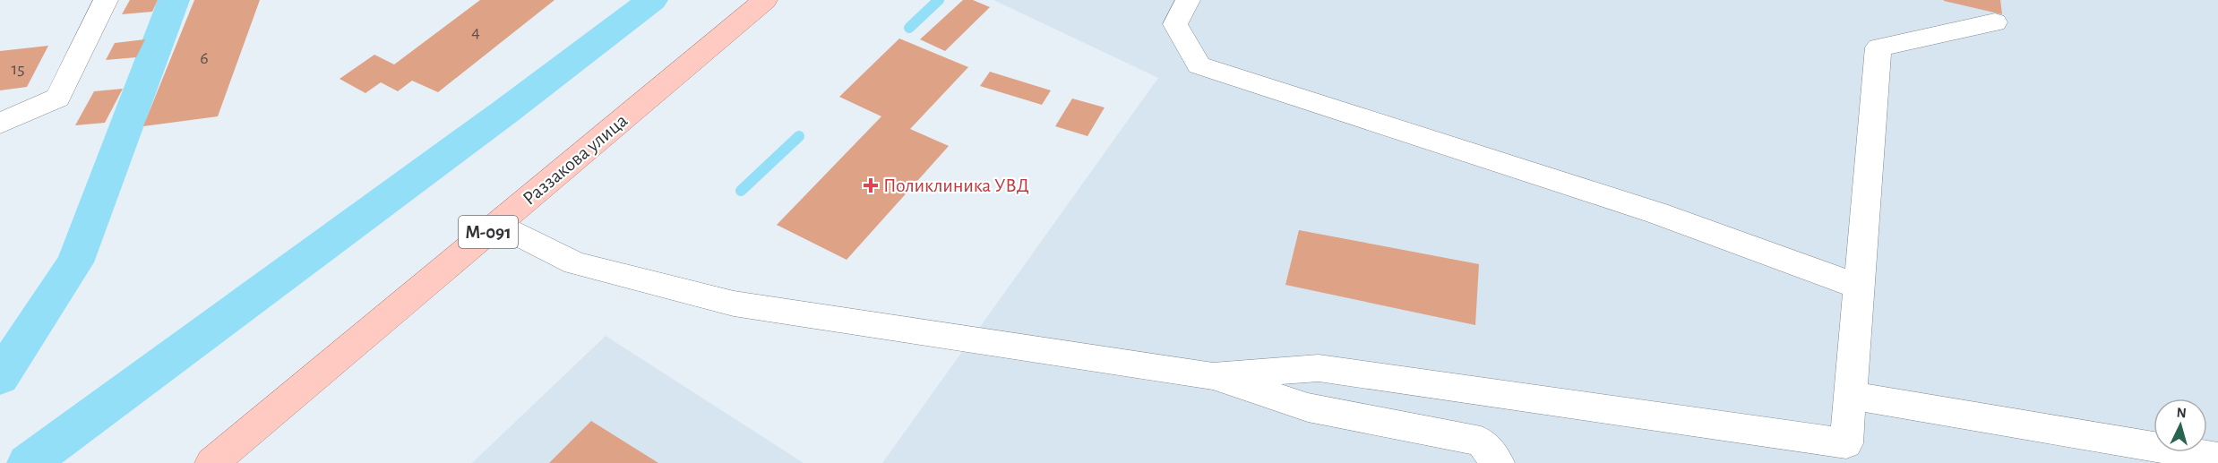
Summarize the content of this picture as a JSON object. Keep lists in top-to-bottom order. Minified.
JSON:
{"streets":{"main road":["Раззакова улица","М-091"]},"places":{"health":["Поликлиника УВД"]},"house_numbers":["4","6","15"],"north":"top"}
